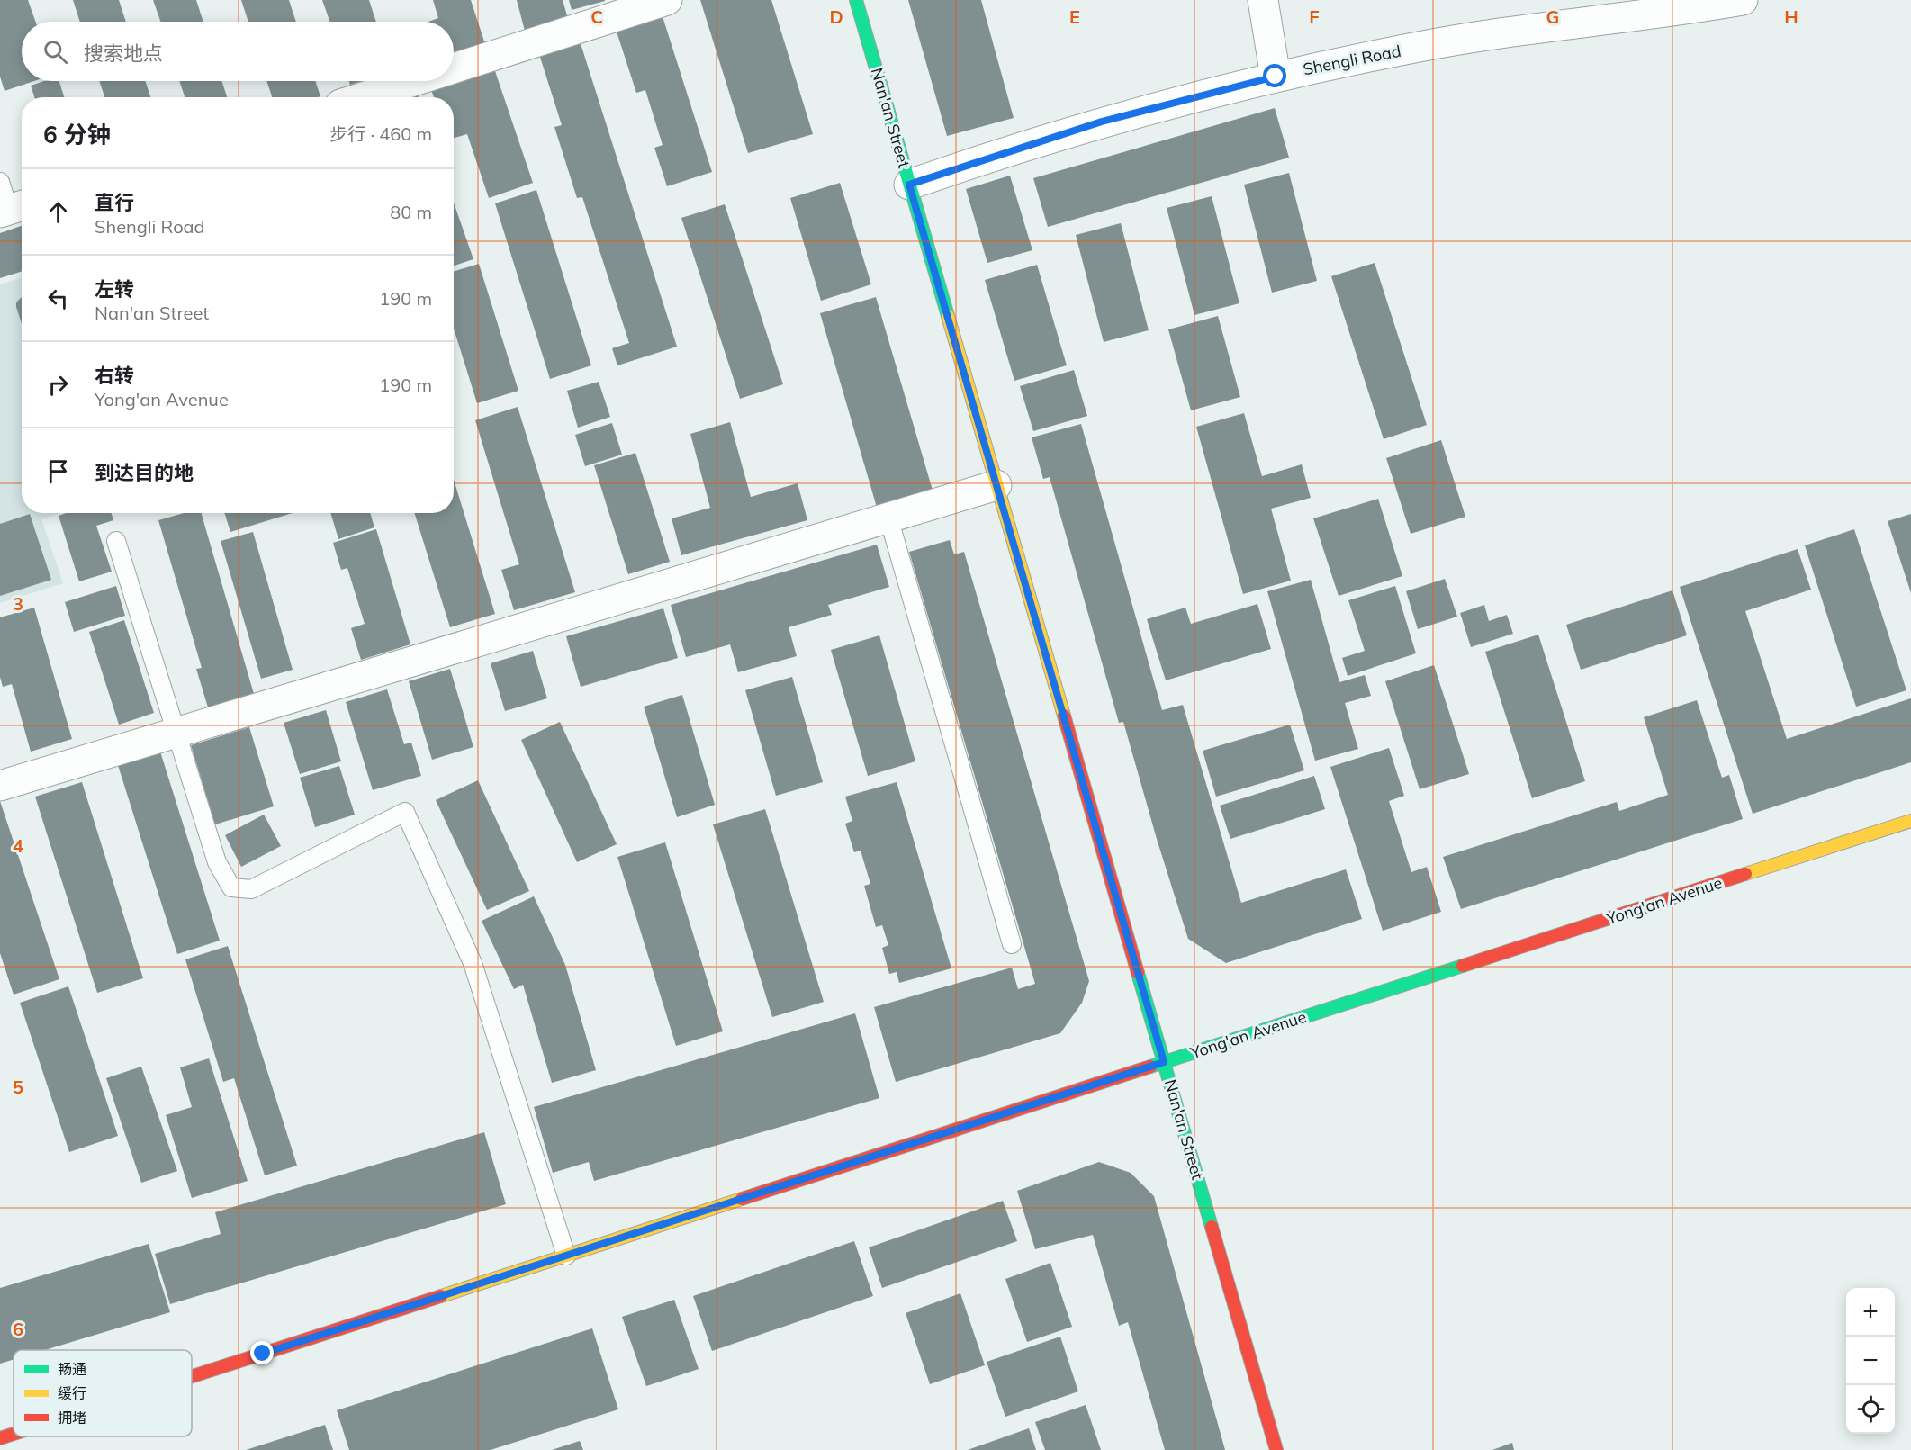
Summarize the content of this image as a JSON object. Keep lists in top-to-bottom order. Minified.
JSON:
{"streets":{"street":["Shengli Road","Nan'an Street","Yong'an Avenue"]},"crossings":[["Shengli Road","Nan'an Street"],["Nan'an Street","Yong'an Avenue"]],"legend":["畅通","缓行","拥堵"],"page":{"search":"搜索地点","heading":["6 分钟","步行 · 460 m"],"list":[["直行","Shengli Road","80 m"],["左转","Nan'an Street","190 m"],["右转","Yong'an Avenue","190 m"],"到达目的地"],"map_buttons":["+","−"]},"grid":{"columns":["C","D","E","F","G","H"],"rows":["3","4","5","6"]}}
